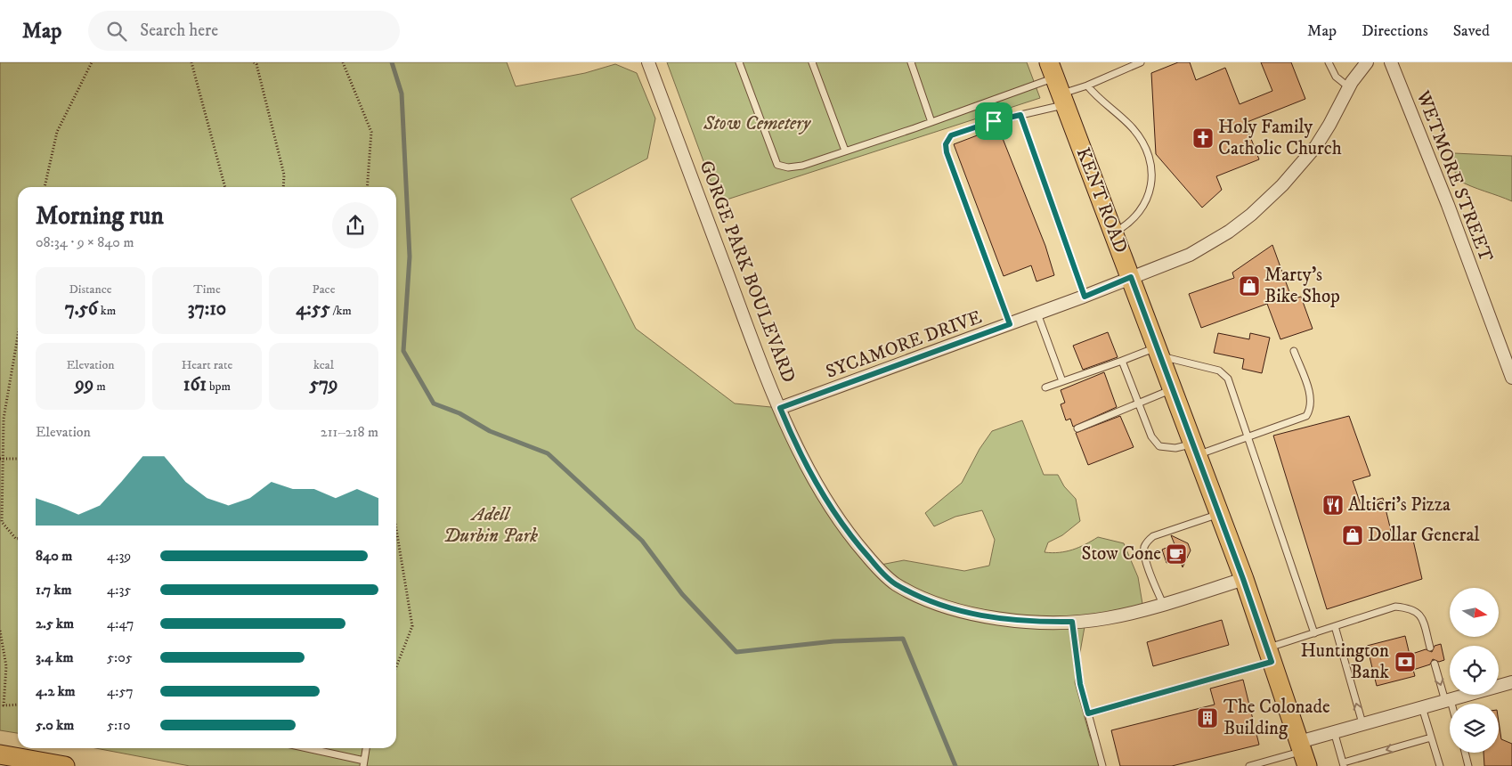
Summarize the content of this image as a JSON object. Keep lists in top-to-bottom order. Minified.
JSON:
{"streets":{"main road":["KENT ROAD"],"street":["WETMORE STREET","GORGE PARK BOULEVARD","SYCAMORE DRIVE"]},"crossings":[["KENT ROAD","GORGE PARK BOULEVARD"],["KENT ROAD","SYCAMORE DRIVE"],["GORGE PARK BOULEVARD","SYCAMORE DRIVE"]],"parks":["Stow Cemetery","Adell Durbin Park"],"places":{"church":["Holy Family Catholic Church"],"shop":["Marty's Bike Shop","Dollar General"],"restaurant":["Altieri's Pizza"],"cafe":["Stow Cone"],"bank":["Huntington Bank"],"building":["The Colonade Building"]},"north":"right","page":{"header":"Map","search":"Search here","nav":["Map","Directions","Saved"],"heading":["Morning run","08:34 · 9 × 840 m"],"stats":[["Distance","7.56 km"],["Time","37:10"],["Pace","4:55 /km"],["Elevation","99 m"],["Heart rate","161 bpm"],["kcal","579"]],"chart":["Elevation","211–218 m"],"list":[{"name":"840 m","note":"4:39"},{"name":"1.7 km","note":"4:35"},{"name":"2.5 km","note":"4:47"},{"name":"3.4 km","note":"5:05"},{"name":"4.2 km","note":"4:57"},{"name":"5.0 km","note":"5:10"}]}}
